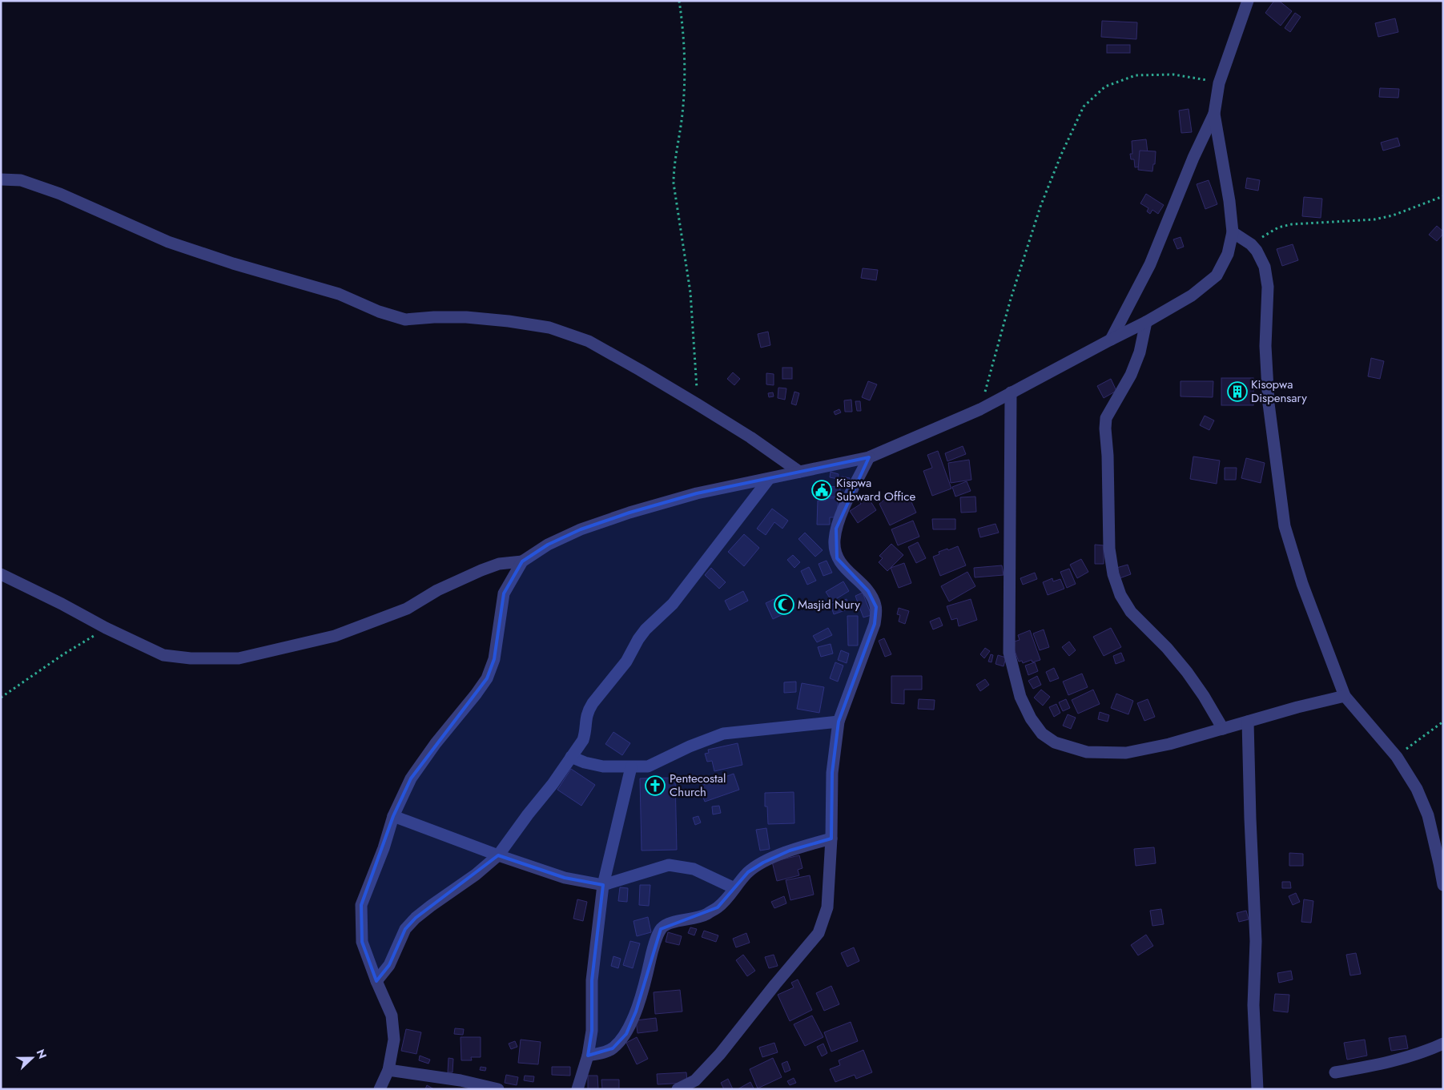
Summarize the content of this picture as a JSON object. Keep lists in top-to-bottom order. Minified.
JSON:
{"places":{"building":["Kisopwa Dispensary"],"public building":["Kispwa Subward Office"],"mosque":["Masjid Nury"],"church":["Pentecostal Church"]},"north":"right"}
